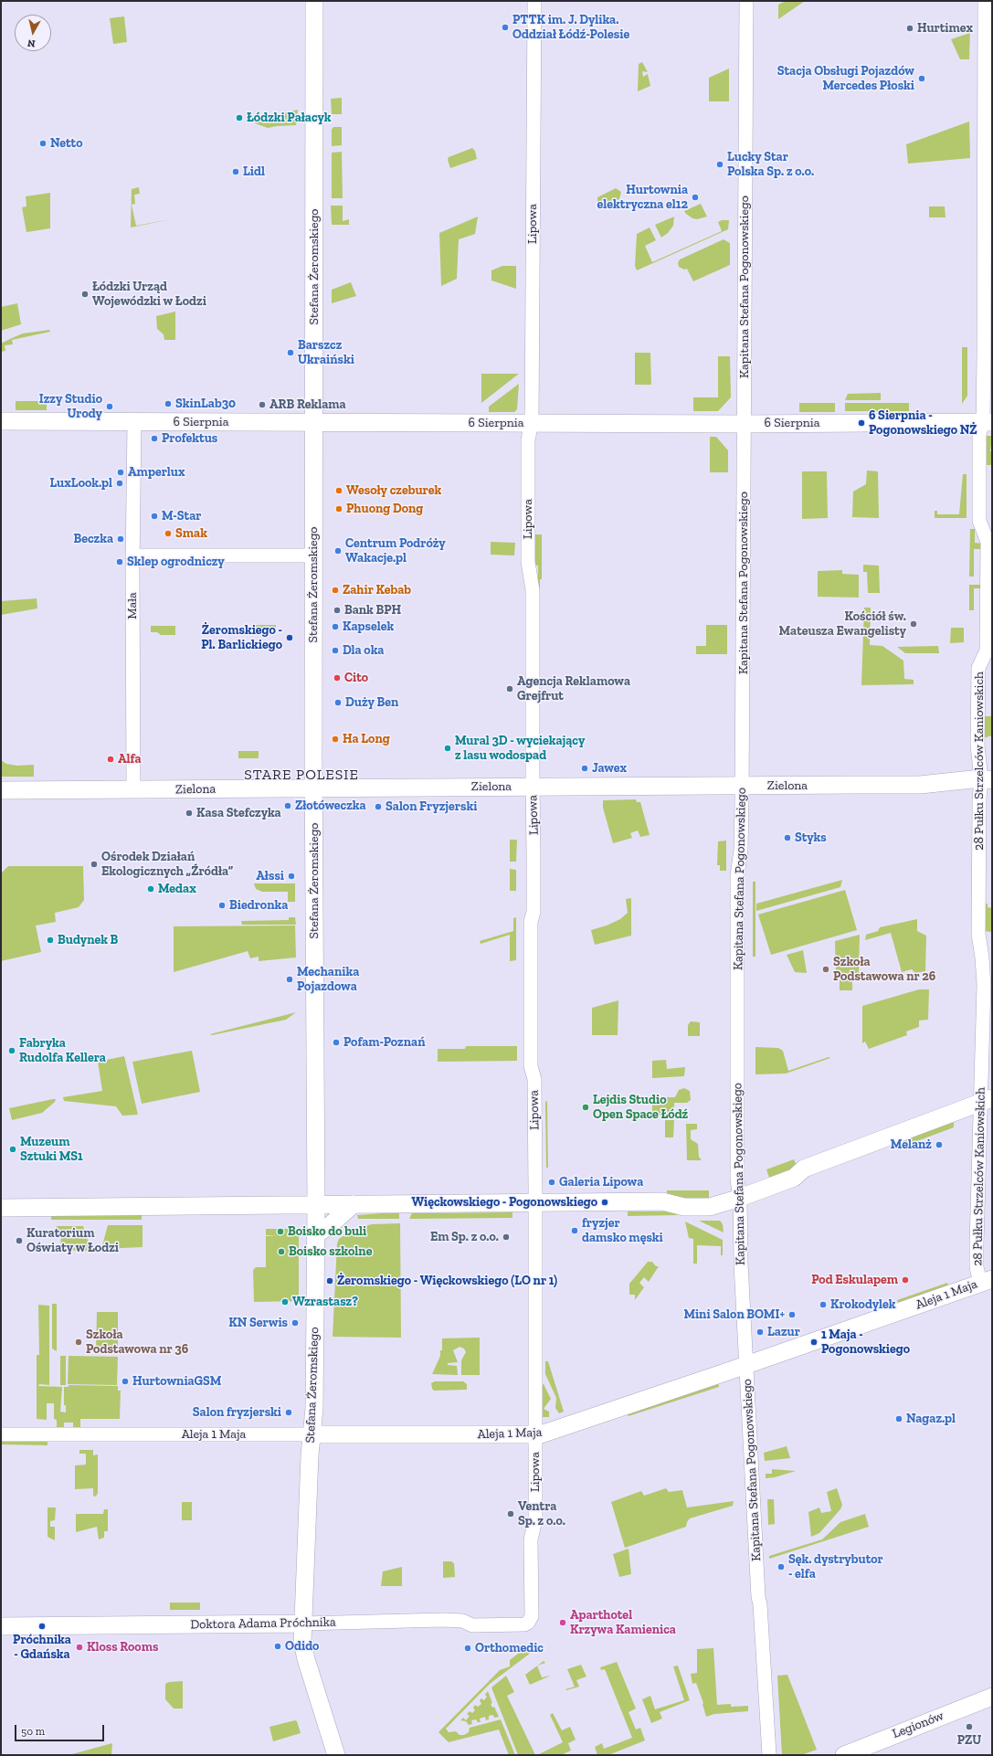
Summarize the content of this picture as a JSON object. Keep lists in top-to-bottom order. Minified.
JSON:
{"streets":{"street":["Lipowa","Stefana Żeromskiego","Kapitana Stefana Pogonowskiego","6 Sierpnia","Mała","28 Pułku Strzelców Kaniowskich","Zielona","Aleja 1 Maja","Doktora Adama Próchnika","Legionów"]},"crossings":[["Lipowa","6 Sierpnia"],["Lipowa","Zielona"],["Lipowa","Aleja 1 Maja"],["Lipowa","Doktora Adama Próchnika"],["Stefana Żeromskiego","6 Sierpnia"],["Stefana Żeromskiego","Zielona"],["Stefana Żeromskiego","Aleja 1 Maja"],["Stefana Żeromskiego","Doktora Adama Próchnika"],["Kapitana Stefana Pogonowskiego","6 Sierpnia"],["Kapitana Stefana Pogonowskiego","Zielona"],["Kapitana Stefana Pogonowskiego","Aleja 1 Maja"],["6 Sierpnia","Mała"],["6 Sierpnia","28 Pułku Strzelców Kaniowskich"],["Mała","Zielona"],["28 Pułku Strzelców Kaniowskich","Zielona"],["28 Pułku Strzelców Kaniowskich","Aleja 1 Maja"]],"districts":["STARE POLESIE"],"places":["PTTK im. J. Dylika. Oddział Łódź-Polesie","Hurtimex","Stacja Obsługi Pojazdów Mercedes Płoski","Łódzki Pałacyk","Netto","Lucky Star Polska Sp. z o.o.","Lidl","Hurtownia elektryczna el12","Łódzki Urząd Wojewódzki w Łodzi","Barszcz Ukraiński","SkinLab30","ARB Reklama","Izzy Studio Urody","6 Sierpnia - Pogonowskiego NŻ","Profektus","Amperlux","LuxLook.pl","Wesoły czeburek","Phuong Dong","M-Star","Smak","Beczka","Centrum Podróży Wakacje.pl","Sklep ogrodniczy","Zahir Kebab","Bank BPH","Kościół św. Mateusza Ewangelisty","Kapselek","Żeromskiego - Pl. Barlickiego","Dla oka","Cito","Agencja Reklamowa Grejfrut","Duży Ben","Ha Long","Mural 3D - wyciekający z lasu wodospad","Alfa","Jawex","Złotóweczka","Salon Fryzjerski","Kasa Stefczyka","Styks","Ośrodek Działań Ekologicznych „Źródła”","Ałssi","Medax","Biedronka","Budynek B","Szkoła Podstawowa nr 26","Mechanika Pojazdowa","Pofam-Poznań","Fabryka Rudolfa Kellera","Lejdis Studio Open Space Łódź","Melanż","Muzeum Sztuki MS1","Galeria Lipowa","Więckowskiego - Pogonowskiego","fryzjer damsko męski","Boisko do buli","Em Sp. z o.o.","Kuratorium Oświaty w Łodzi","Boisko szkolne","Pod Eskulapem","Żeromskiego - Więckowskiego (LO nr 1)","Wzrastasz?","Krokodylek","Mini Salon BOMI+","KN Serwis","Lazur","Szkoła Podstawowa nr 36","1 Maja - Pogonowskiego","HurtowniaGSM","Salon fryzjerski","Nagaz.pl","Ventra Sp. z o.o.","Sęk. dystrybutor - elfa","Aparthotel Krzywa Kamienica","Próchnika - Gdańska","Odido","Kloss Rooms","Orthomedic","PZU"],"scale_bar":"50 m","north":"bottom"}
